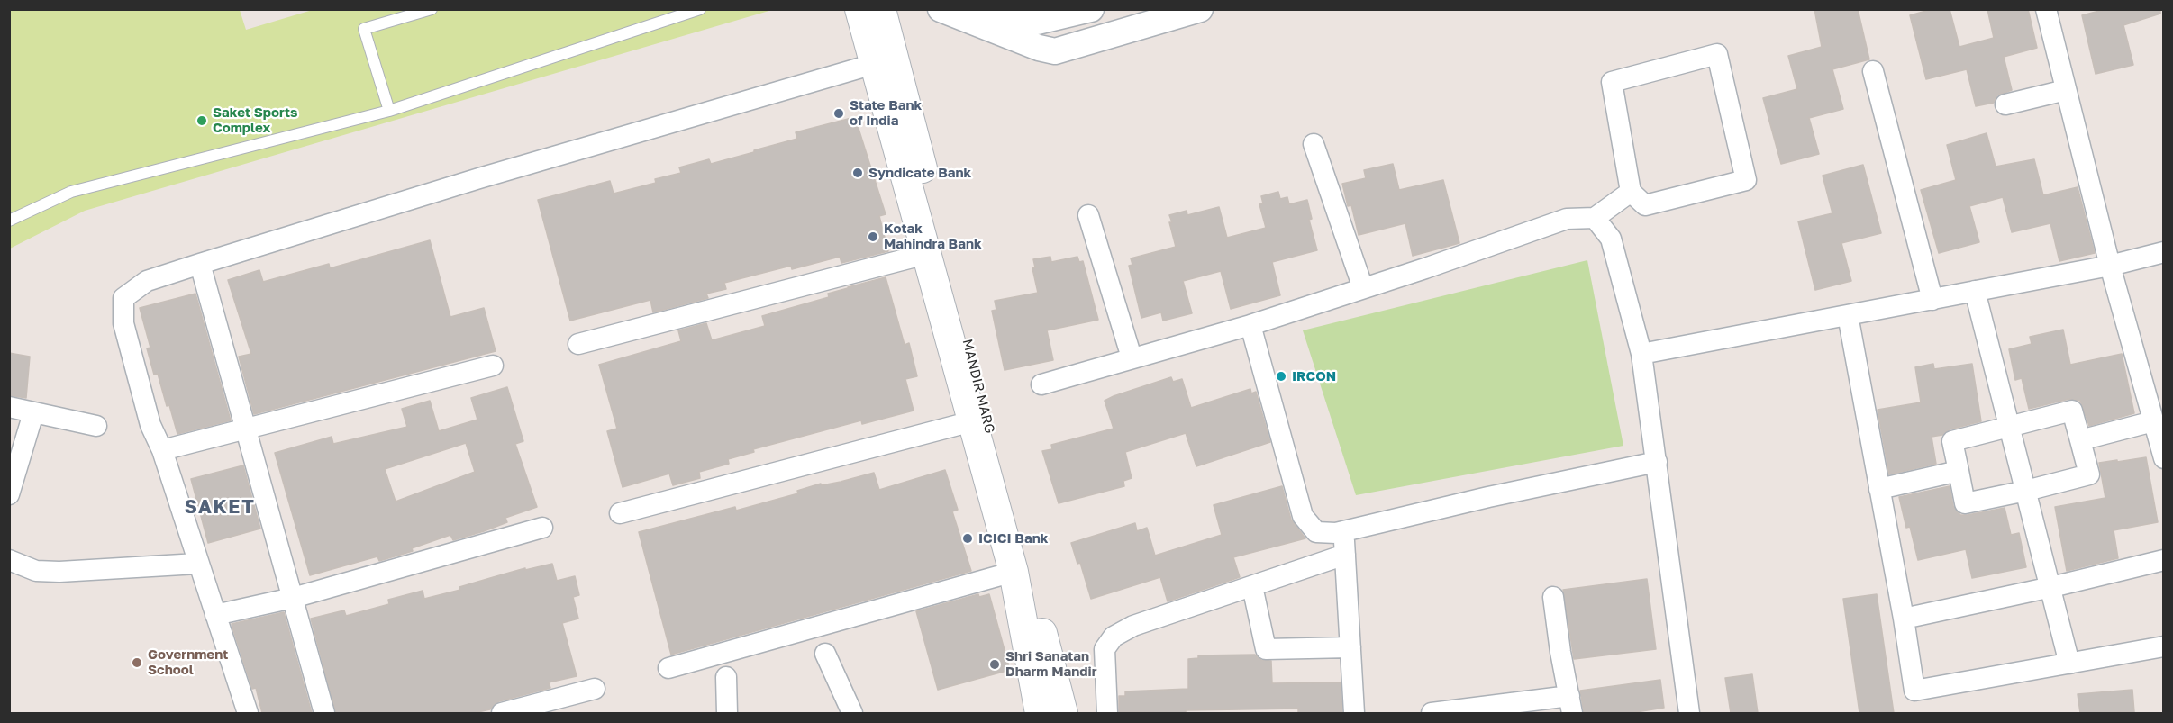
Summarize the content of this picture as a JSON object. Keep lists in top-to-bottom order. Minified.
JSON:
{"streets":{"main road":["MANDIR MARG"]},"districts":["SAKET"],"places":["State Bank of India","Saket Sports Complex","Syndicate Bank","Kotak Mahindra Bank","IRCON","ICICI Bank","Government School","Shri Sanatan Dharm Mandir"]}
